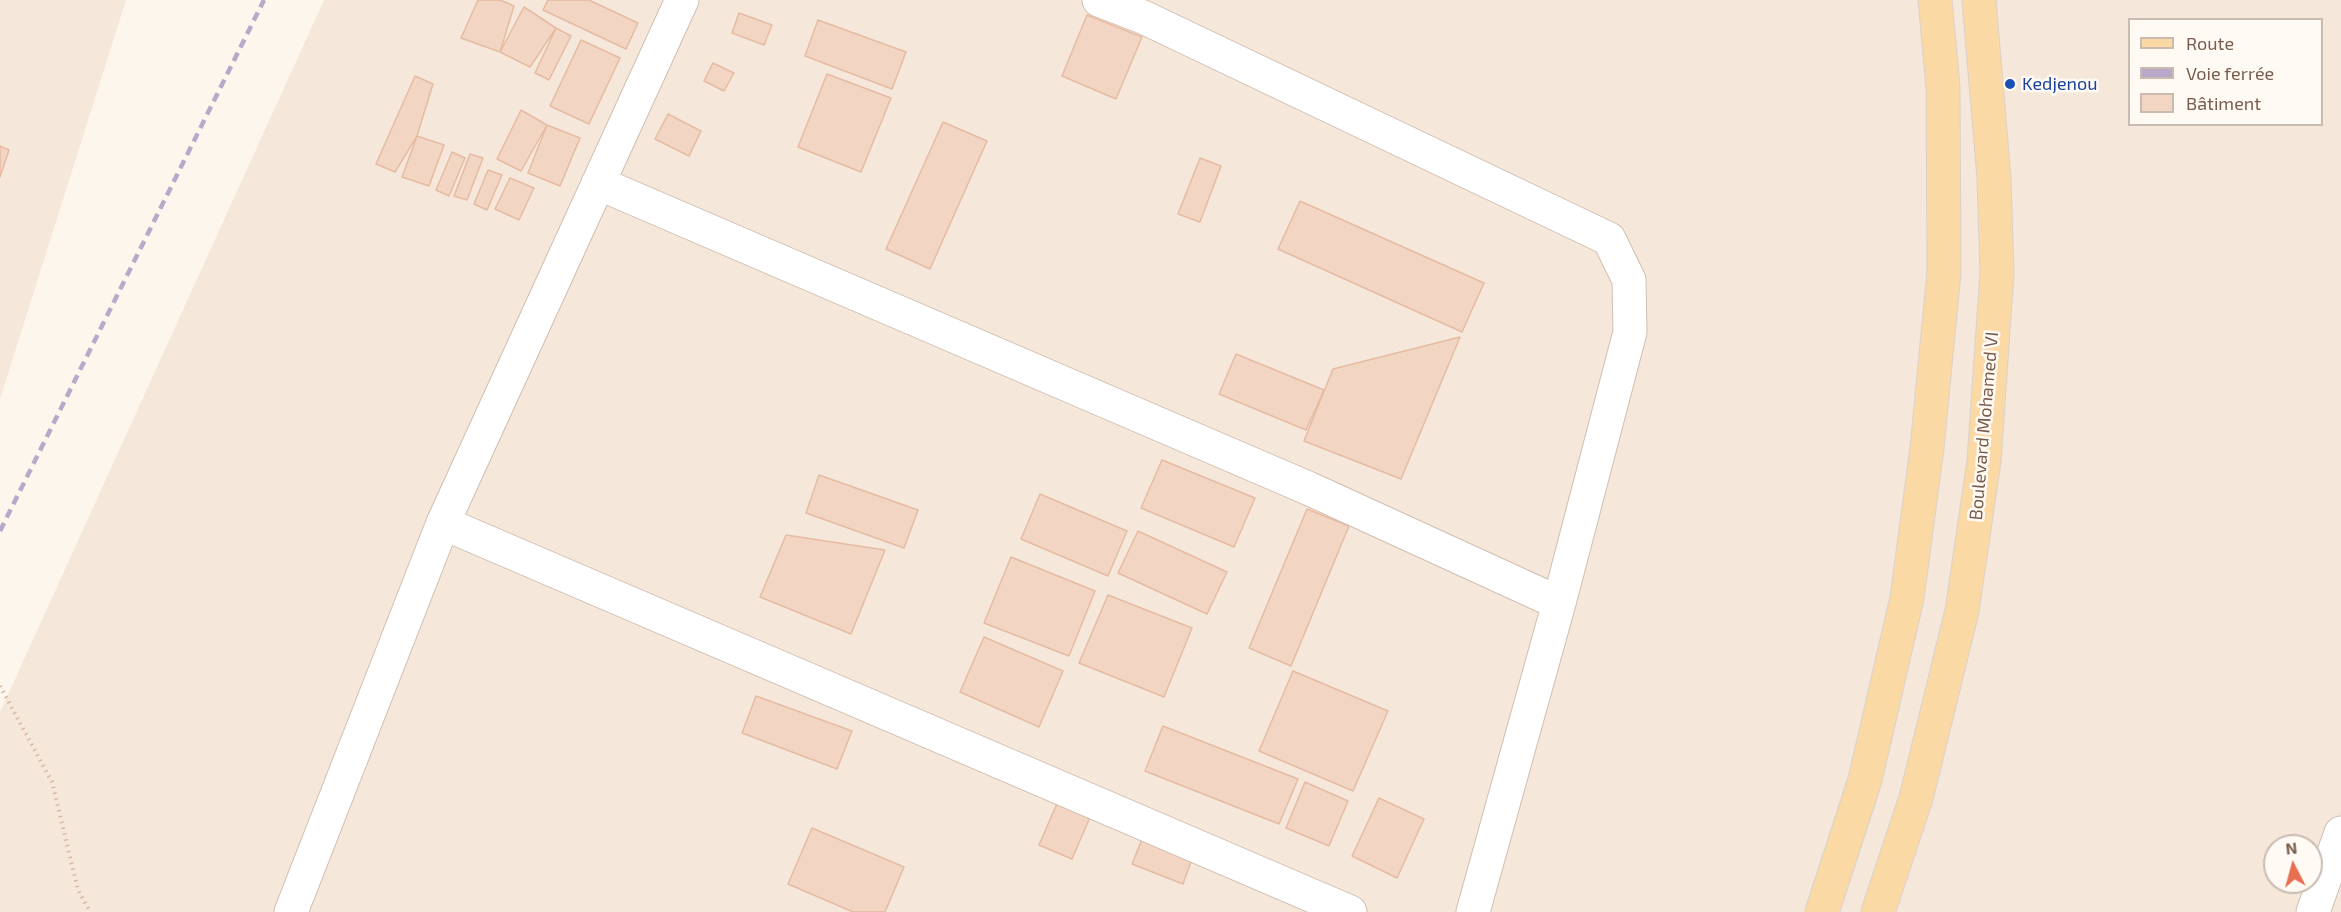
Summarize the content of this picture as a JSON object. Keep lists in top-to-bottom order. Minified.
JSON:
{"streets":{"main road":["Boulevard Mohamed VI"]},"places":["Kedjenou"],"legend":["Route","Voie ferrée","Bâtiment"],"north":"top"}
